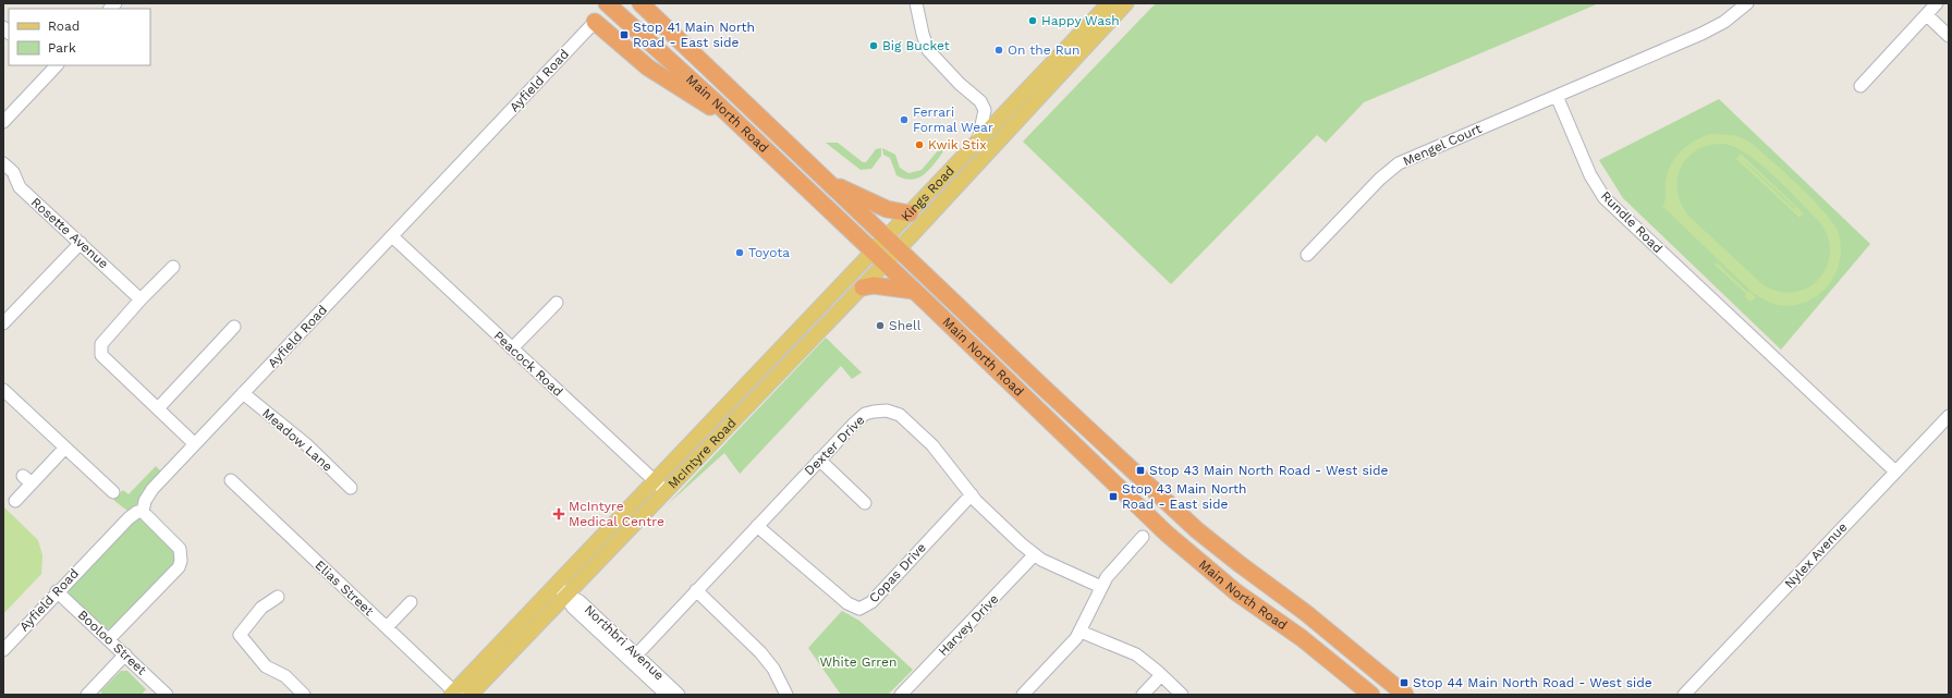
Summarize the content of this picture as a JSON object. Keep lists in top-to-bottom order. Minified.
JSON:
{"streets":{"highway":["Main North Road"],"main road":["Kings Road","McIntyre Road"],"street":["Ayfield Road","Mengel Court","Rundle Road","Rosette Avenue","Peacock Road","Meadow Lane","Dexter Drive","Nylex Avenue","Copas Drive","Elias Street","Harvey Drive","Booloo Street","Northbri Avenue"]},"crossings":[["Ayfield Road","Peacock Road"],["Ayfield Road","Meadow Lane"],["Ayfield Road","Booloo Street"],["Main North Road","Kings Road"],["Main North Road","McIntyre Road"],["Mengel Court","Rundle Road"],["Kings Road","McIntyre Road"],["Rundle Road","Nylex Avenue"],["Peacock Road","McIntyre Road"],["Dexter Drive","Copas Drive"],["Dexter Drive","Harvey Drive"],["Dexter Drive","Northbri Avenue"],["McIntyre Road","Elias Street"],["McIntyre Road","Northbri Avenue"]],"parks":["White Grren"],"places":{"other":["Happy Wash","Big Bucket","On the Run","Ferrari Formal Wear","Kwik Stix","Toyota","Shell"],"transit":["Stop 41 Main North Road - East side","Stop 43 Main North Road - West side","Stop 43 Main North Road - East side","Stop 44 Main North Road - West side"],"health":["McIntyre Medical Centre"]},"legend":["Road","Park"]}
